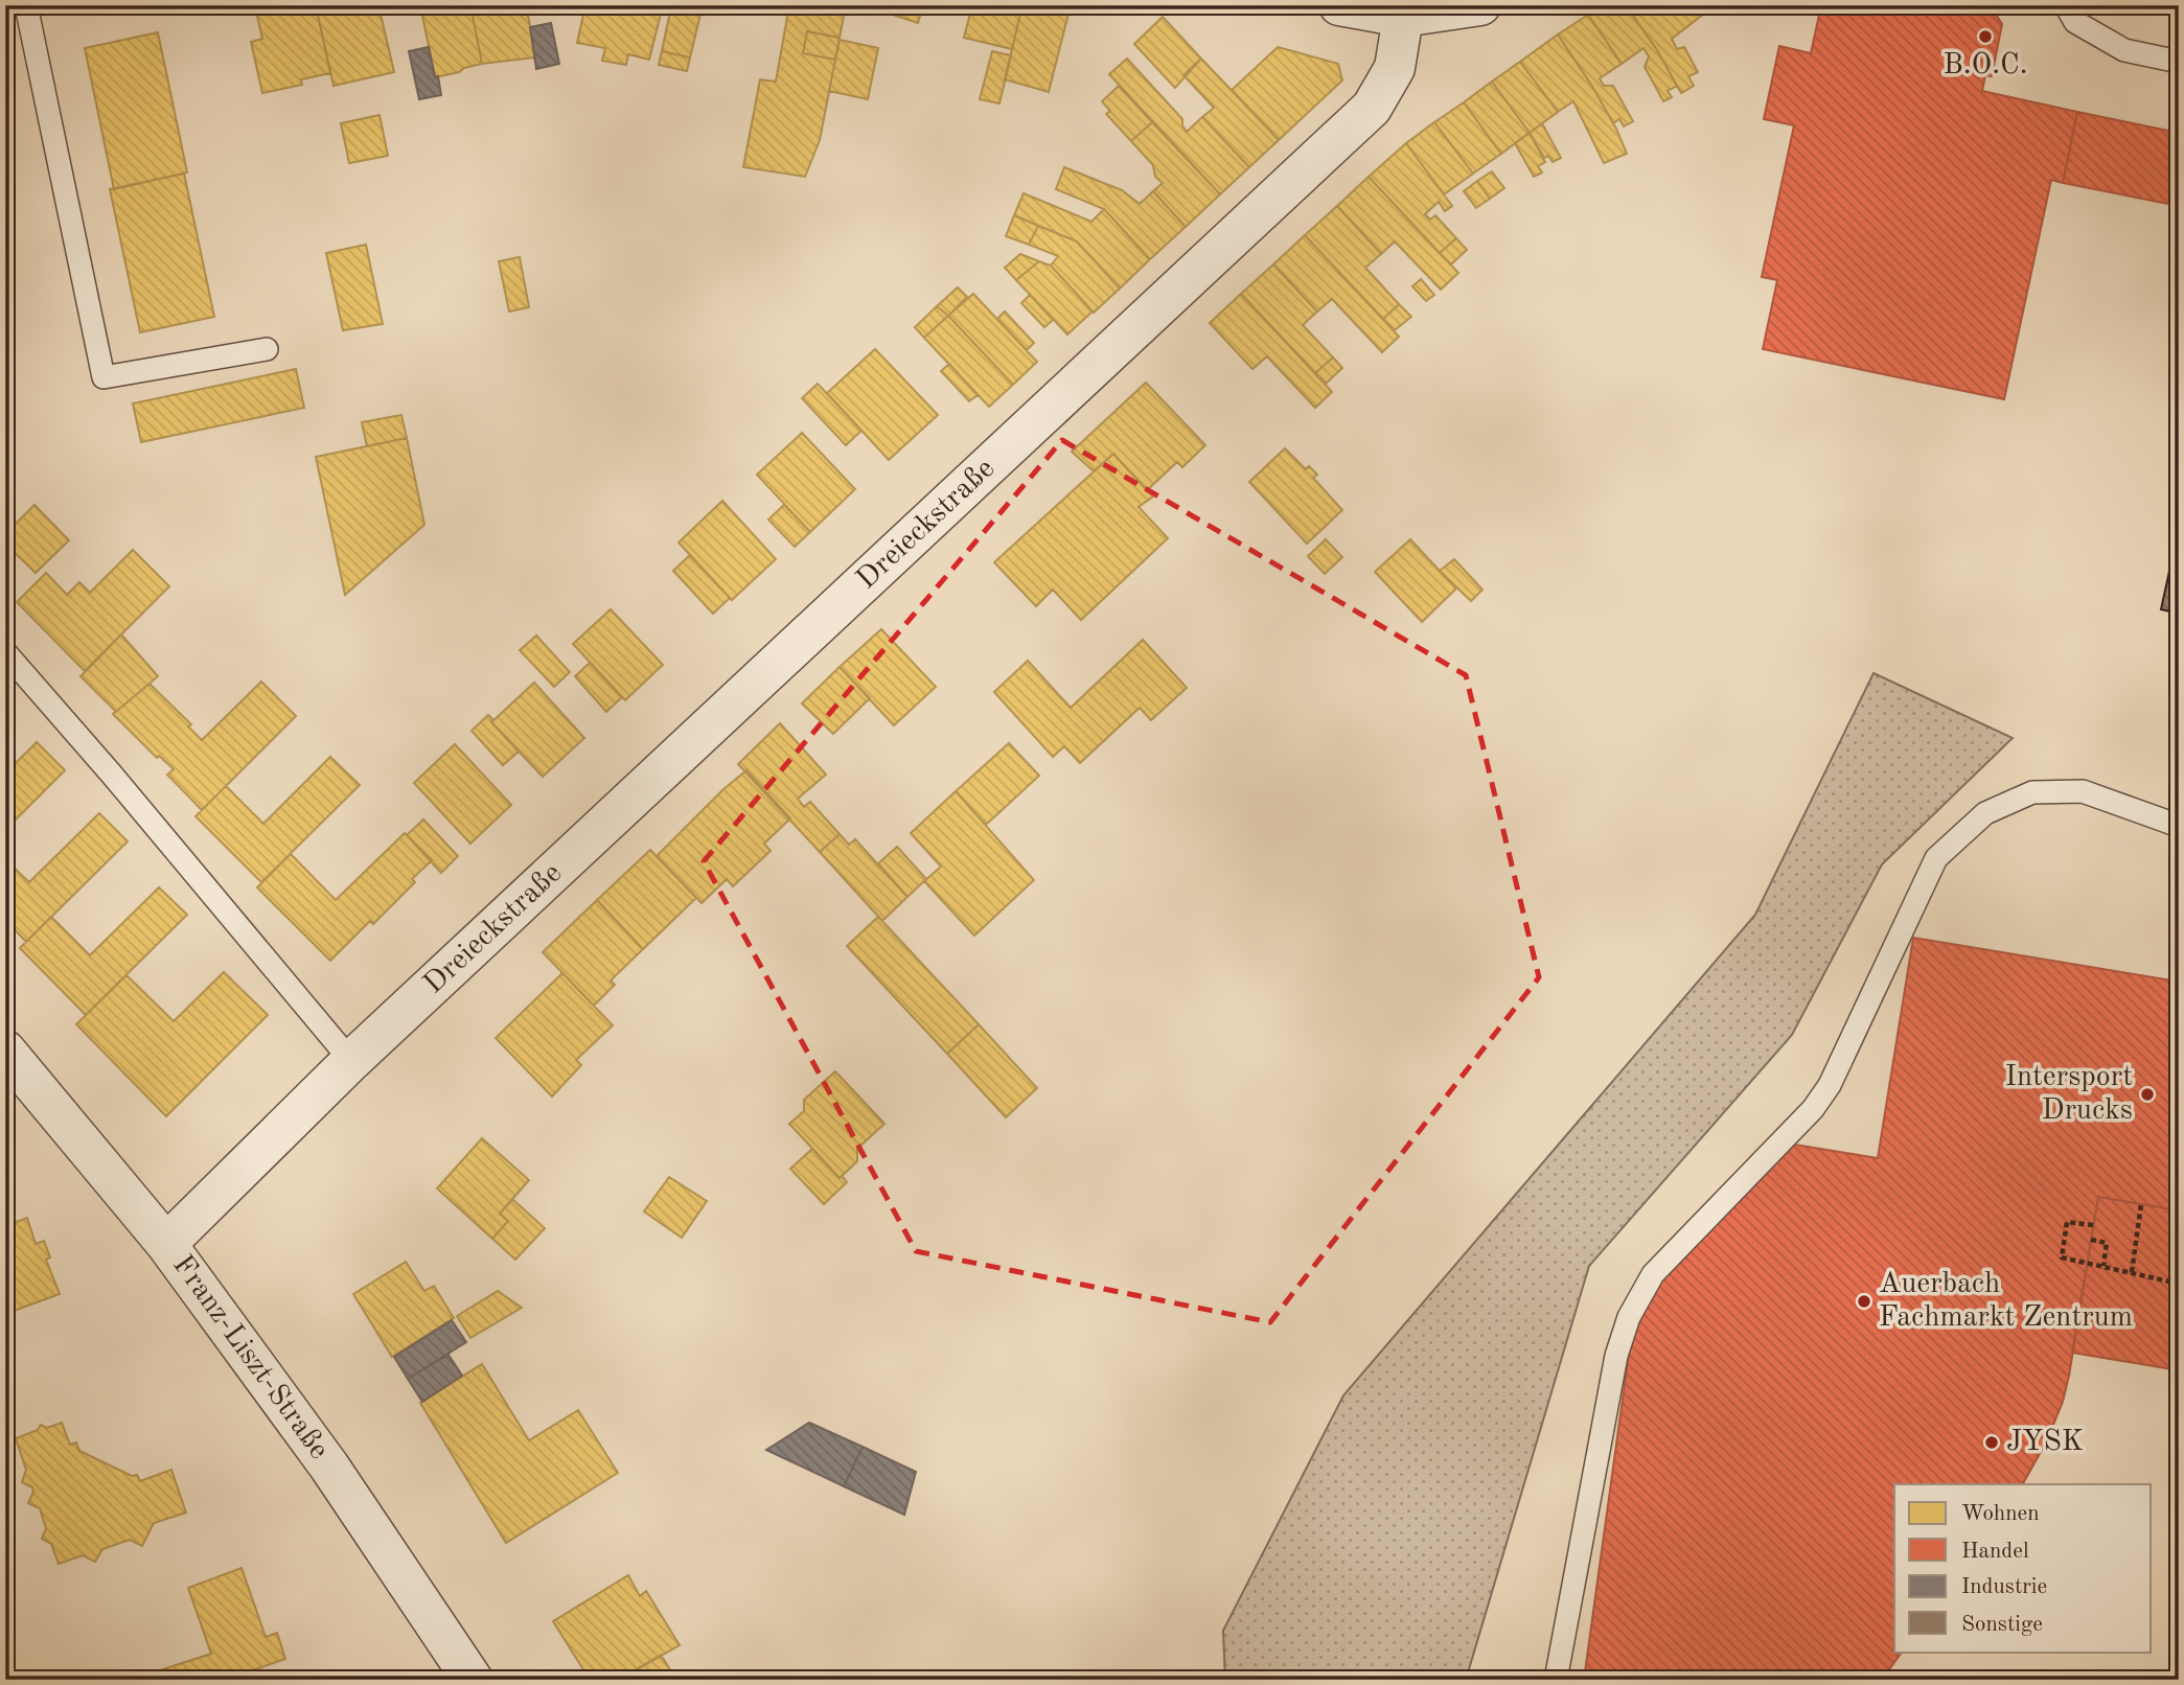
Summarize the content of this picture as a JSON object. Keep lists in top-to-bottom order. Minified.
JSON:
{"streets":{"street":["Dreieckstraße","Franz-Liszt-Straße"]},"crossings":[["Dreieckstraße","Franz-Liszt-Straße"]],"places":["B.O.C.","Intersport Drucks","Auerbach Fachmarkt Zentrum","JYSK"],"legend":["Wohnen","Handel","Industrie","Sonstige"]}
